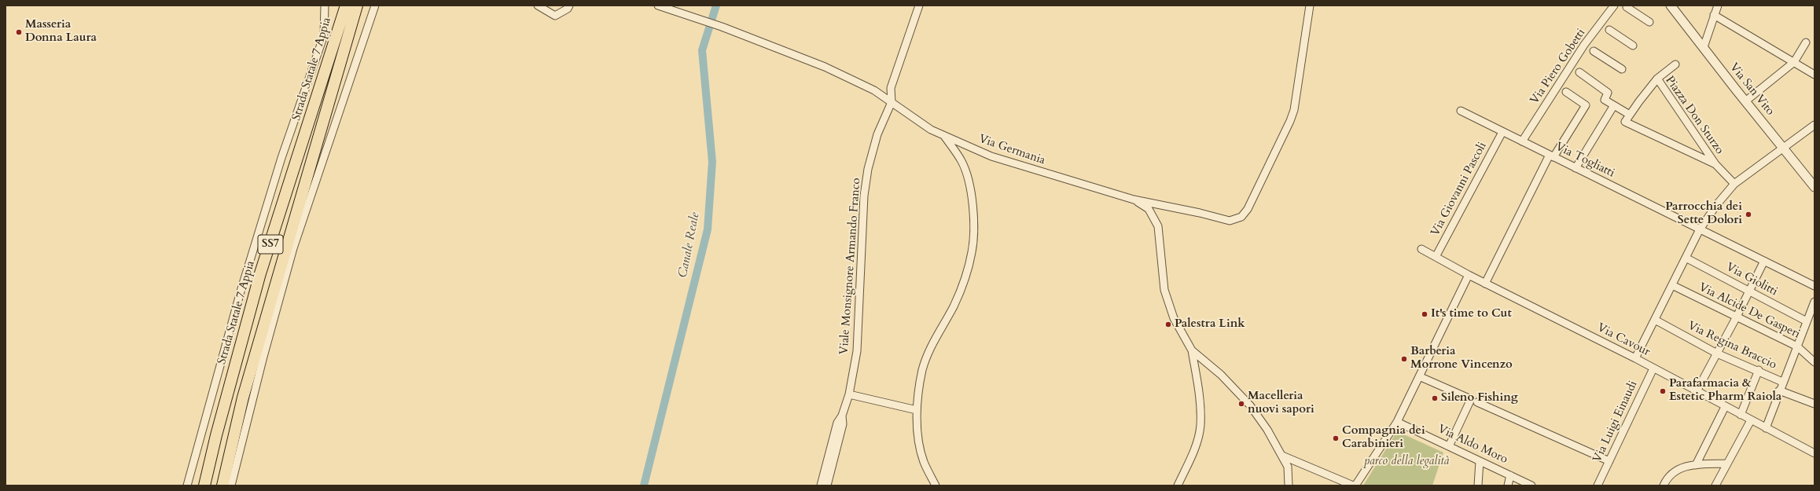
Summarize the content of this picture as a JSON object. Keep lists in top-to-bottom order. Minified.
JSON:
{"streets":{"highway":["Strada Statale 7 Appia","SS7"],"street":["Via Piero Gobetti","Via San Vito","Piazza Don Sturzo","Via Germania","Via Togliatti","Via Giovanni Pascoli","Viale Monsignore Armando Franco","Via Giolitti","Via Alcide De Gasperi","Via Cavour","Via Regina Braccio","Via Luigi Einaudi","Via Aldo Moro"]},"crossings":[["Via Piero Gobetti","Via Togliatti"],["Via Germania","Viale Monsignore Armando Franco"],["Via Togliatti","Via Giovanni Pascoli"],["Via Giovanni Pascoli","Via Cavour"],["Via Cavour","Via Luigi Einaudi"]],"water":["Canale Reale"],"parks":["parco della legalità"],"places":["Masseria Donna Laura","Parrocchia dei Sette Dolori","It's time to Cut","Palestra Link","Barberia Morrone Vincenzo","Parafarmacia & Estetic Pharm Raiola","Sileno Fishing","Macelleria nuovi sapori","Compagnia dei Carabinieri"]}
